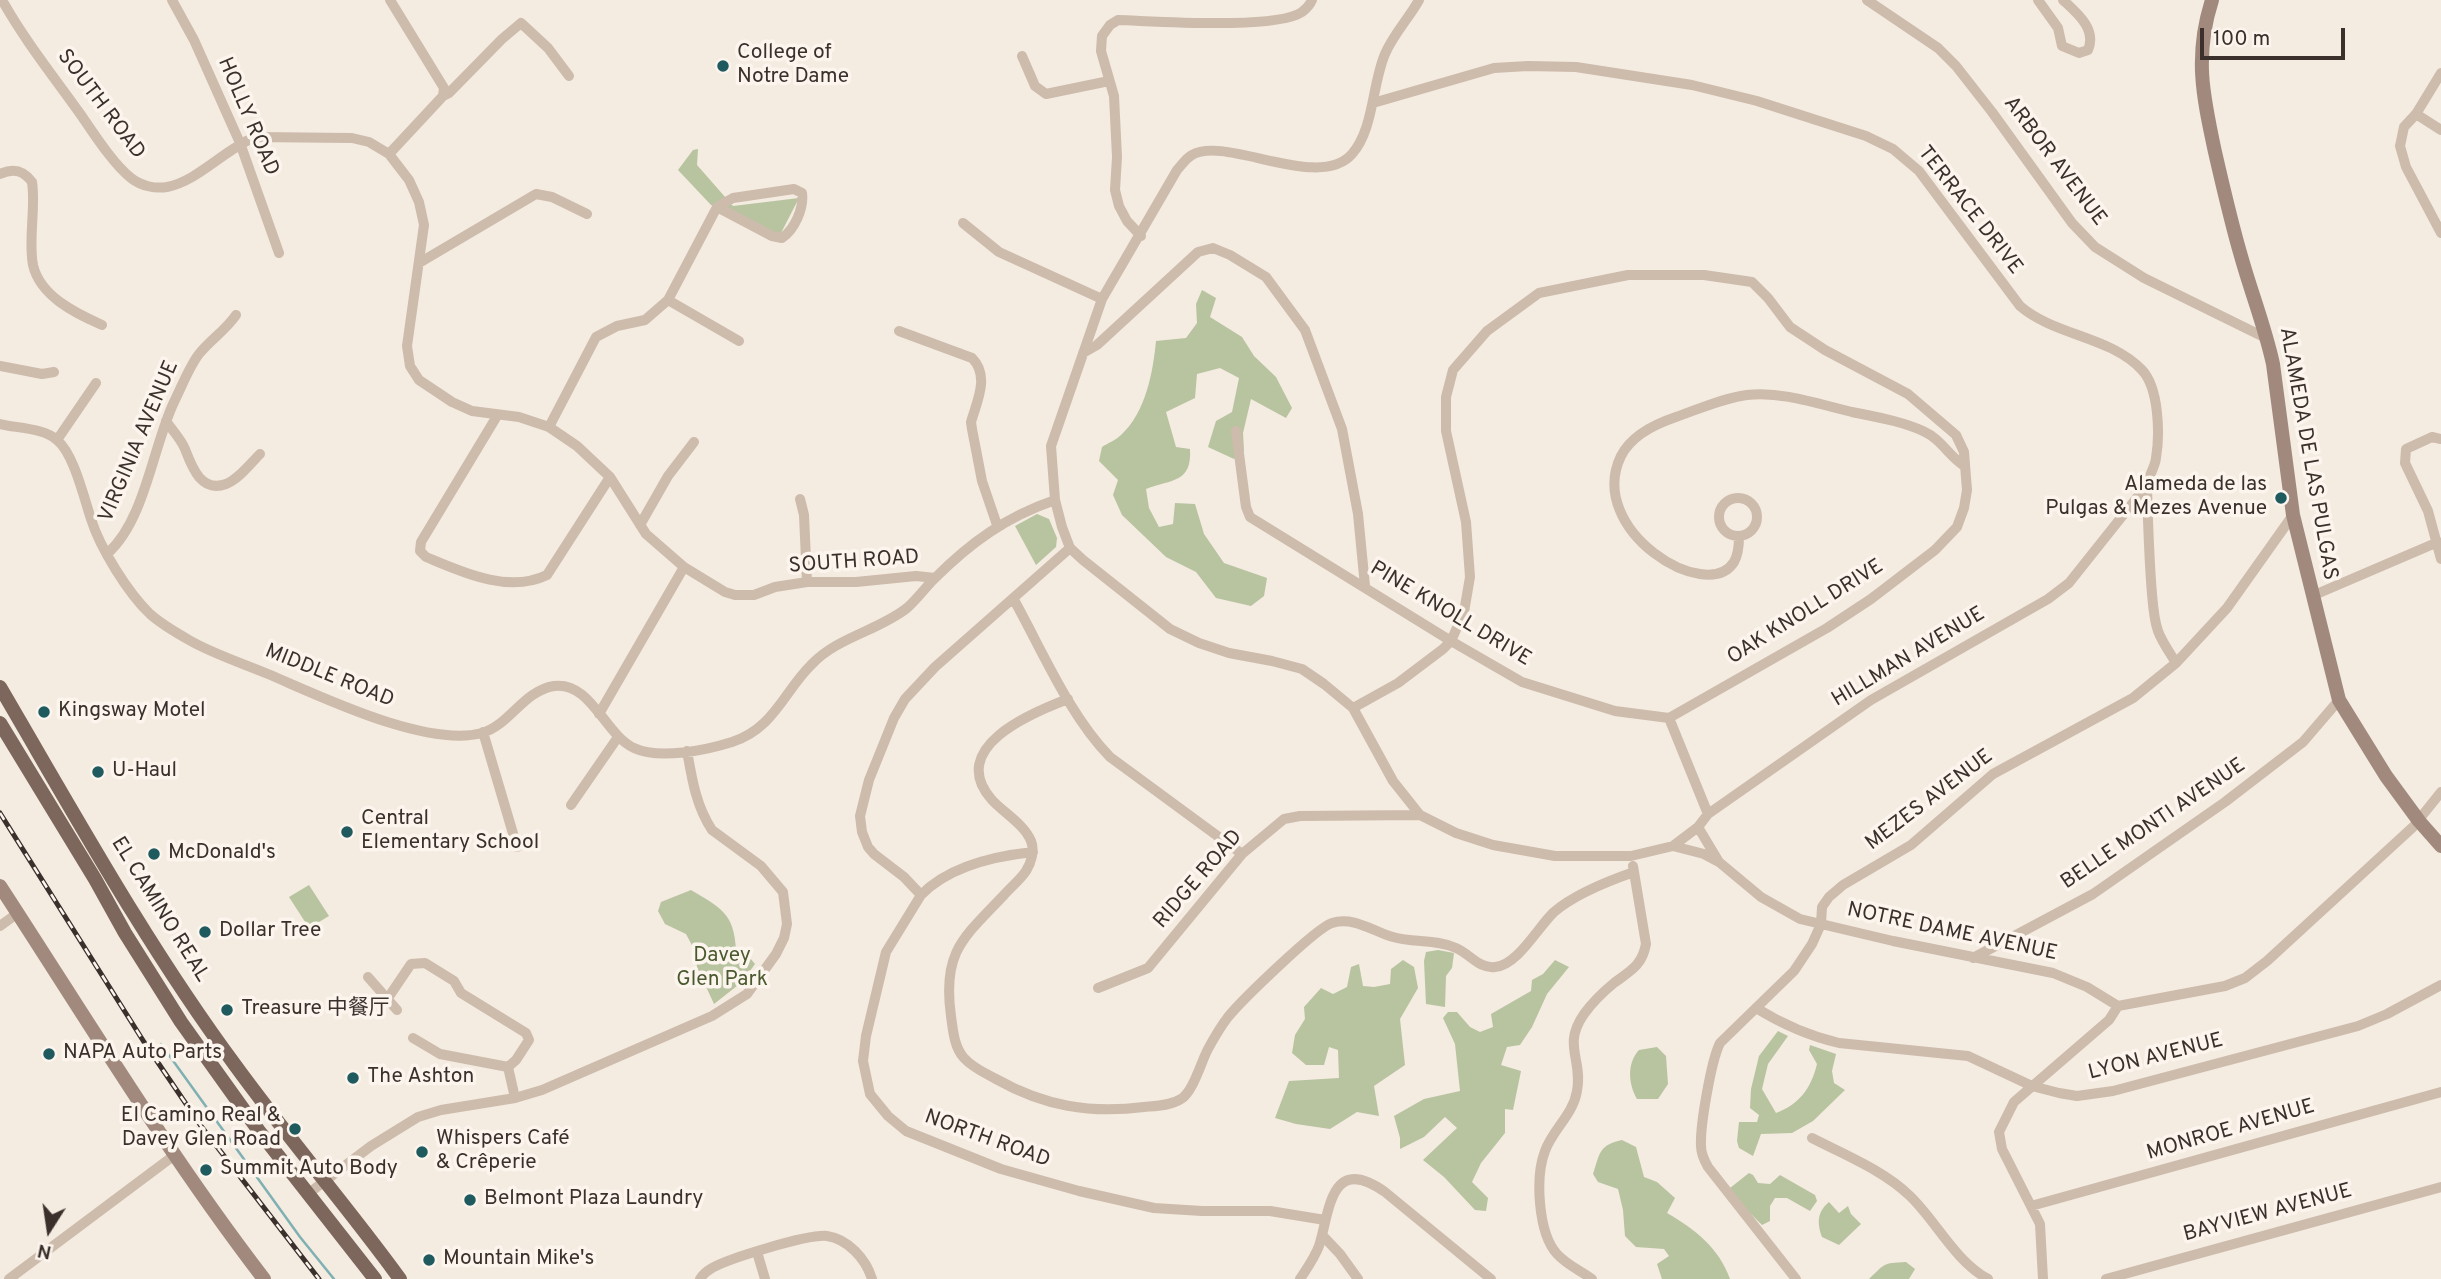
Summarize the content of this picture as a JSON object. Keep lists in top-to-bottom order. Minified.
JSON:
{"streets":{"main road":["ALAMEDA DE LAS PULGAS","EL CAMINO REAL"],"street":["SOUTH ROAD","HOLLY ROAD","ARBOR AVENUE","TERRACE DRIVE","VIRGINIA AVENUE","OAK KNOLL DRIVE","PINE KNOLL DRIVE","HILLMAN AVENUE","MIDDLE ROAD","MEZES AVENUE","BELLE MONTI AVENUE","RIDGE ROAD","NOTRE DAME AVENUE","LYON AVENUE","MONROE AVENUE","NORTH ROAD","BAYVIEW AVENUE"]},"crossings":[["SOUTH ROAD","HOLLY ROAD"],["ARBOR AVENUE","ALAMEDA DE LAS PULGAS"],["TERRACE DRIVE","HILLMAN AVENUE"],["TERRACE DRIVE","MEZES AVENUE"],["VIRGINIA AVENUE","MIDDLE ROAD"],["ALAMEDA DE LAS PULGAS","MEZES AVENUE"],["ALAMEDA DE LAS PULGAS","BELLE MONTI AVENUE"],["OAK KNOLL DRIVE","PINE KNOLL DRIVE"],["HILLMAN AVENUE","NOTRE DAME AVENUE"],["MEZES AVENUE","NOTRE DAME AVENUE"],["MEZES AVENUE","LYON AVENUE"],["BELLE MONTI AVENUE","NOTRE DAME AVENUE"],["RIDGE ROAD","NOTRE DAME AVENUE"]],"parks":["Davey Glen Park"],"places":["College of Notre Dame","Alameda de las Pulgas & Mezes Avenue","Kingsway Motel","U-Haul","Central Elementary School","McDonald's","Dollar Tree","Treasure 中餐厅","NAPA Auto Parts","The Ashton","El Camino Real & Davey Glen Road","Whispers Café & Crêperie","Summit Auto Body","Belmont Plaza Laundry","Mountain Mike's"],"scale_bar":"100 m","north":"bottom"}
